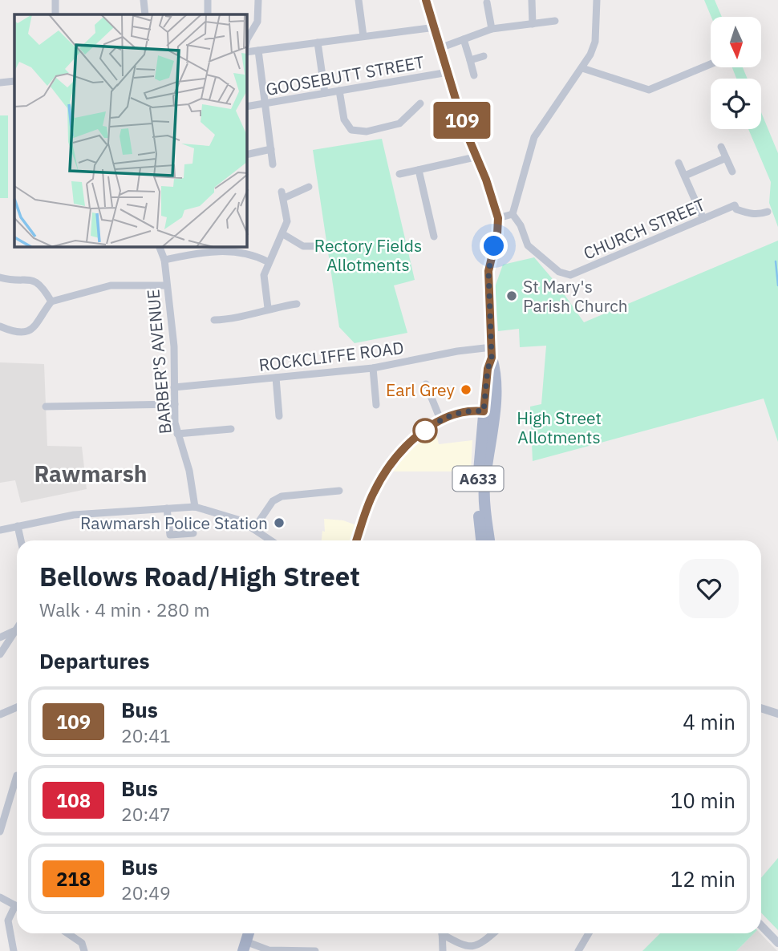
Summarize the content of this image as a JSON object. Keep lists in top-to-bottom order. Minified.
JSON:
{"streets":{"main road":["A633"],"street":["GOOSEBUTT STREET","CHURCH STREET","ROCKCLIFFE ROAD","BARBER'S AVENUE"]},"crossings":[["GOOSEBUTT STREET","A633"],["ROCKCLIFFE ROAD","BARBER'S AVENUE"],["ROCKCLIFFE ROAD","A633"]],"districts":["Rawmarsh"],"parks":["Rectory Fields Allotments","High Street Allotments"],"places":["St Mary's Parish Church","Earl Grey","Rawmarsh Police Station"],"lines":["bus line 109"],"north":"bottom","page":{"on_map":"109","heading":[["Bellows Road/High Street","Walk · 4 min · 280 m"],"Departures"],"list":[{"mark":"109","name":"Bus","note":"20:41","value":"4 min"},{"mark":"108","name":"Bus","note":"20:47","value":"10 min"},{"mark":"218","name":"Bus","note":"20:49","value":"12 min"}]}}
